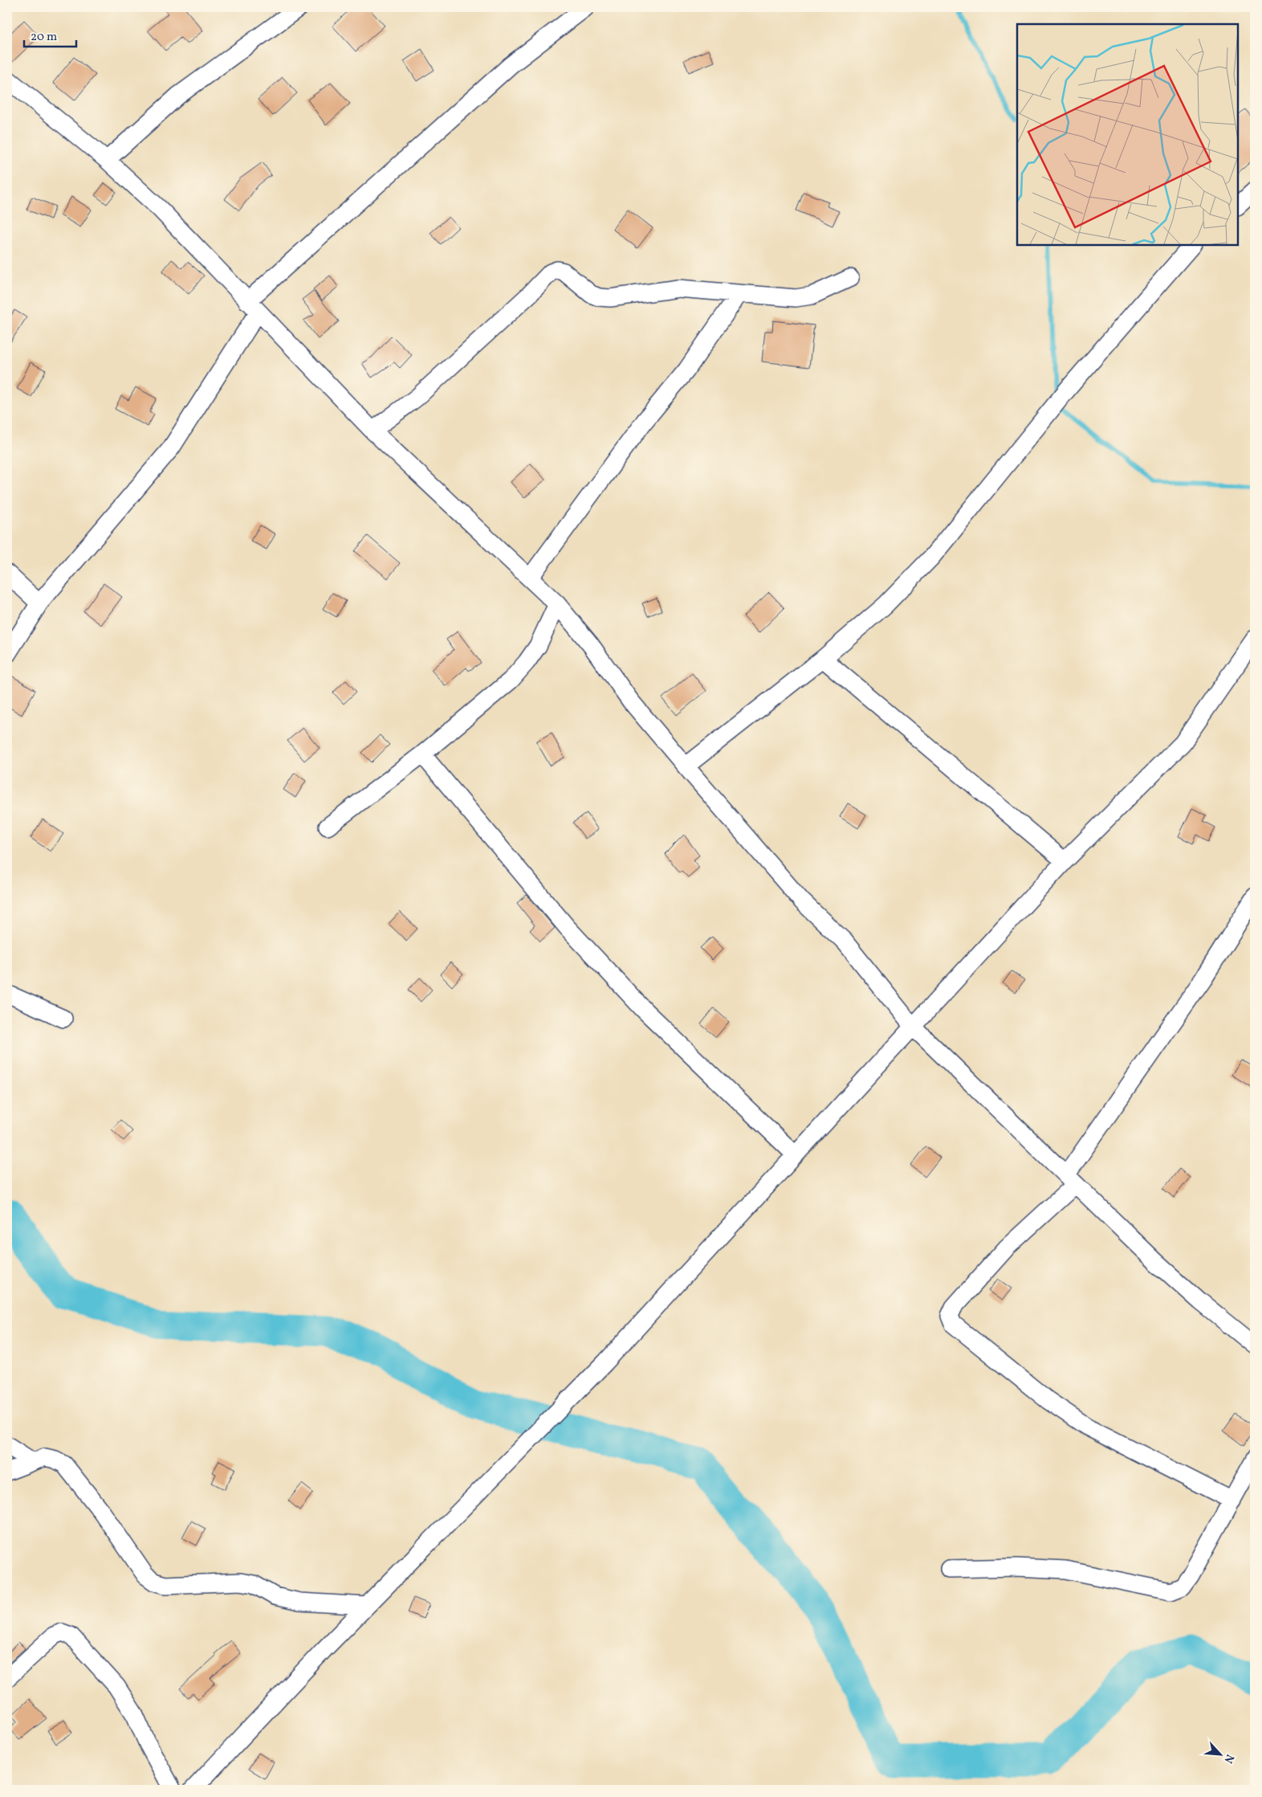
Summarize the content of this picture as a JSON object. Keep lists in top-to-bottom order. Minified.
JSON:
{"scale_bar":"20 m","north":"bottom right"}
